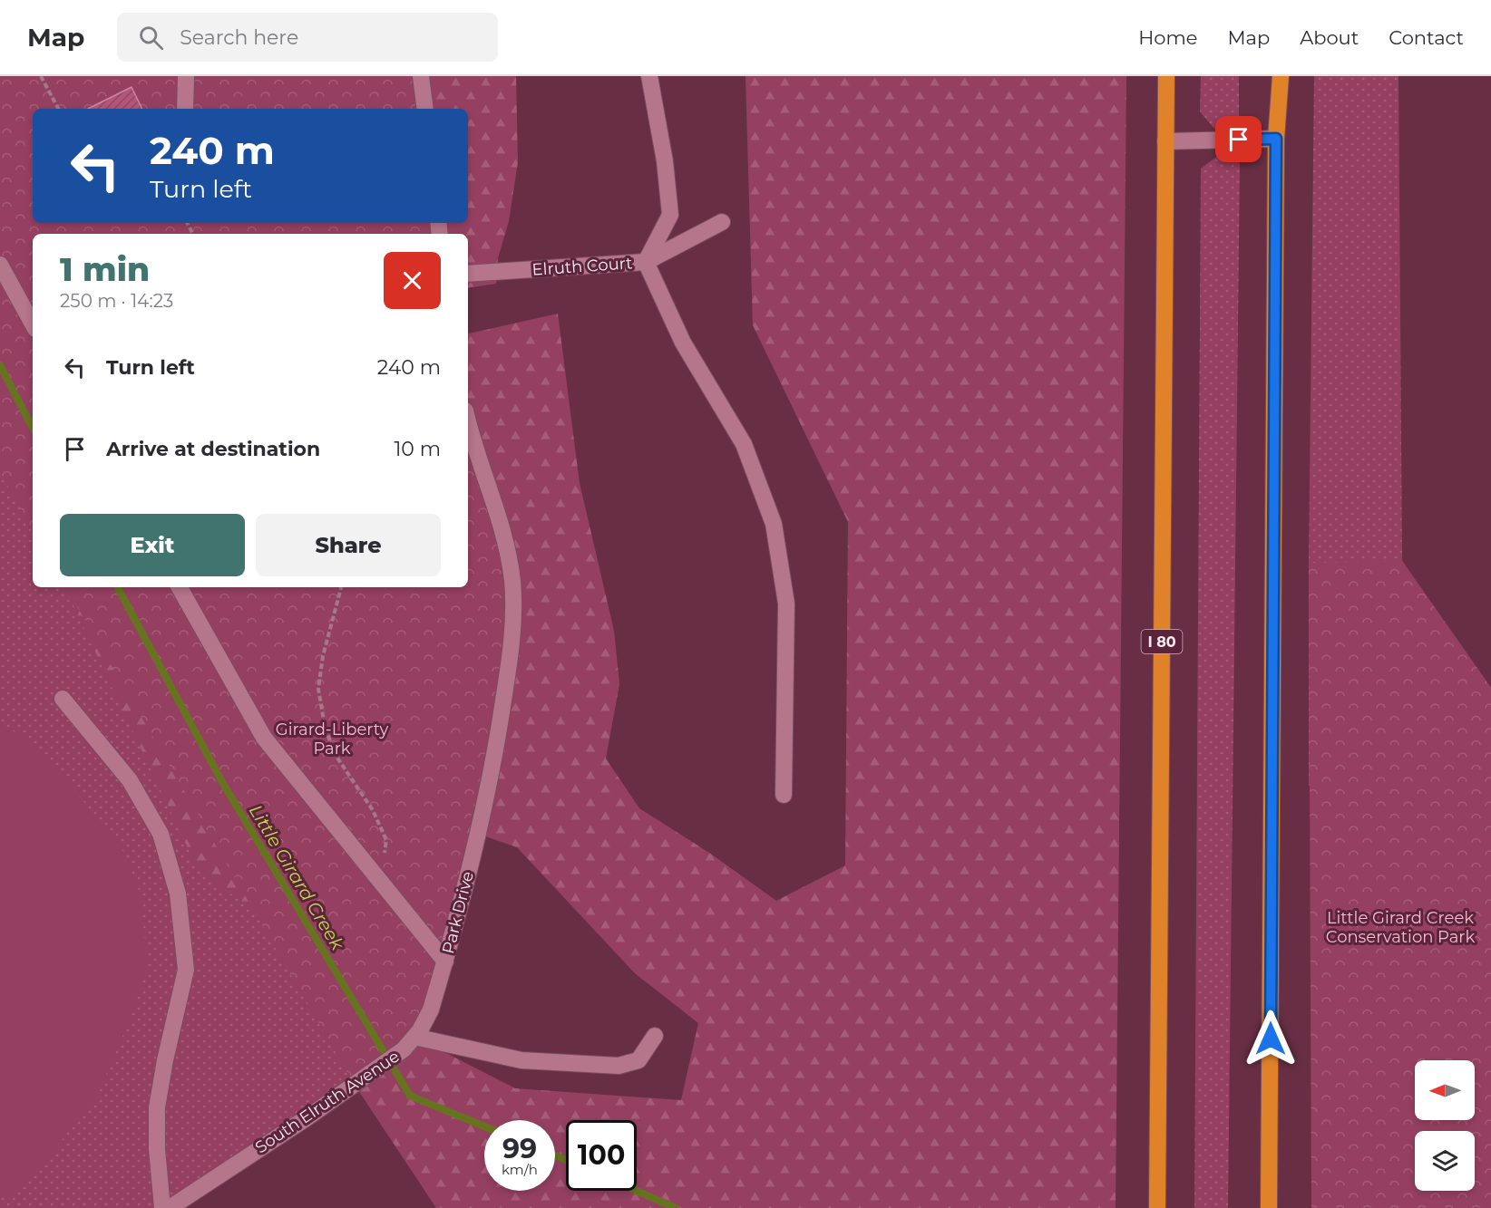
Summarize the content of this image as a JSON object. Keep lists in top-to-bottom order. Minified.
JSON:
{"streets":{"highway":["I 80"],"street":["Elruth Court","Park Drive","South Elruth Avenue"]},"crossings":[["Park Drive","South Elruth Avenue"]],"water":["Little Girard Creek"],"parks":["Girard-Liberty Park","Little Girard Creek Conservation Park"],"north":"left","page":{"header":"Map","search":"Search here","nav":["Home","Map","About","Contact"],"turn":["240 m","Turn left"],"heading":["1 min","250 m · 14:23"],"list":[{"name":"Turn left","value":"240 m"},{"name":"Arrive at destination","value":"10 m"}],"buttons":["Exit","Share"],"speed":"99 km/h","limit":"100"}}
